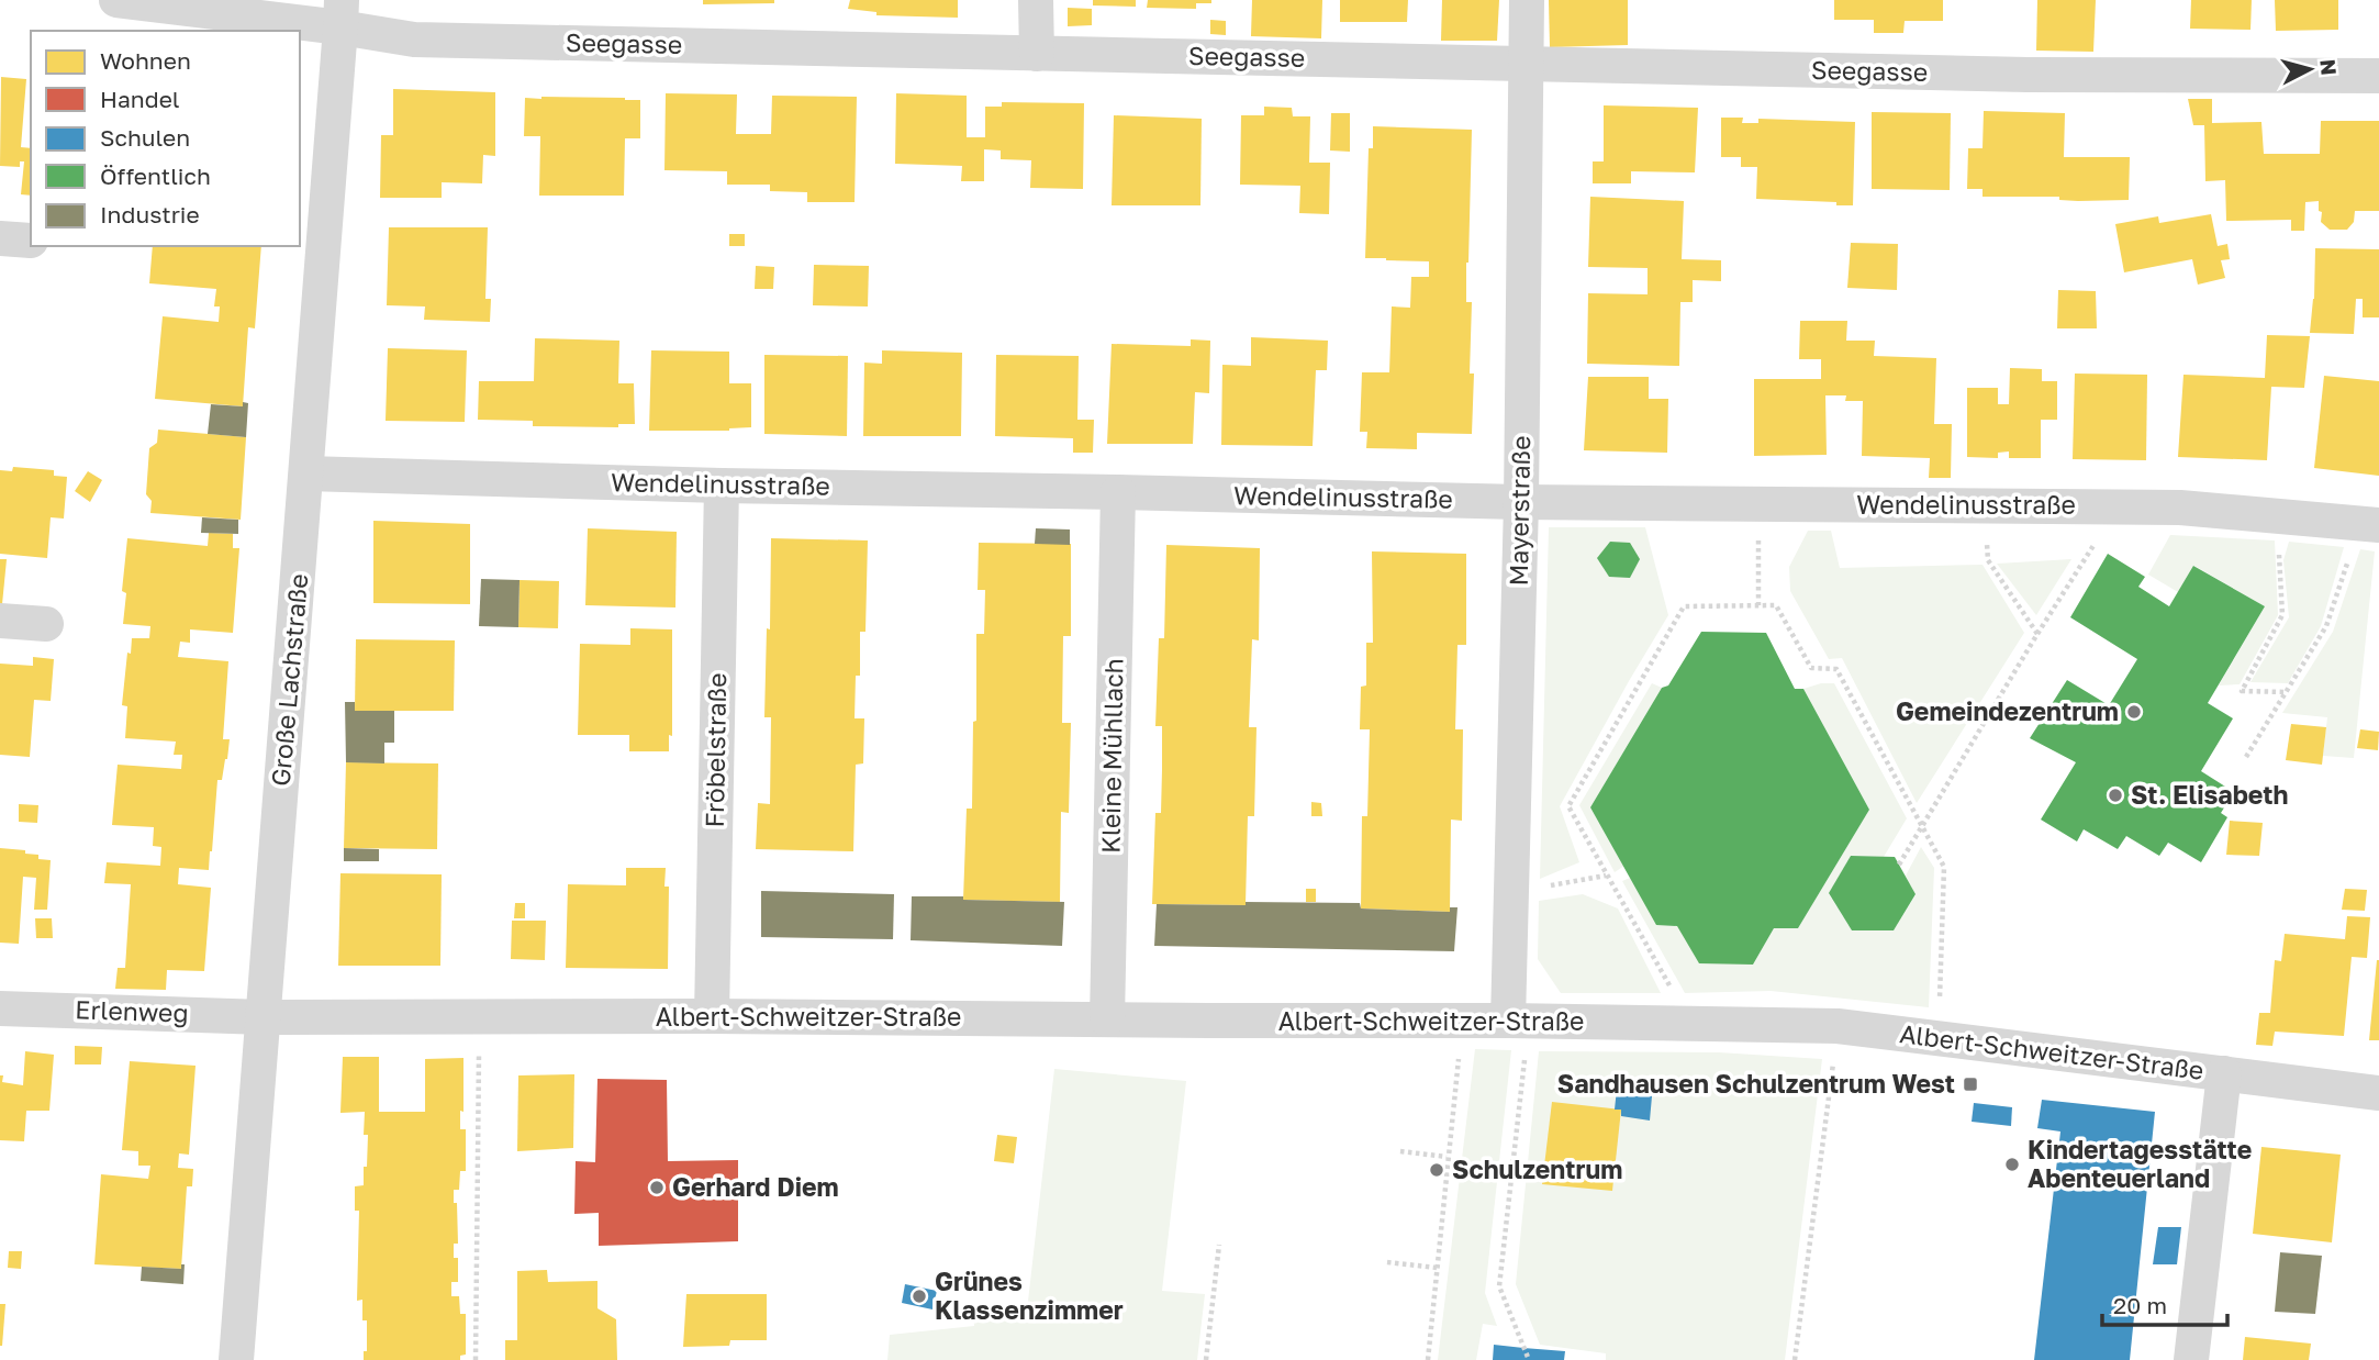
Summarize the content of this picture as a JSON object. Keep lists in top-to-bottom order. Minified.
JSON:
{"streets":{"street":["Seegasse","Wendelinusstraße","Mayerstraße","Große Lachstraße","Fröbelstraße","Kleine Mühllach","Erlenweg","Albert-Schweitzer-Straße"]},"crossings":[["Seegasse","Mayerstraße"],["Seegasse","Große Lachstraße"],["Wendelinusstraße","Mayerstraße"],["Wendelinusstraße","Große Lachstraße"],["Wendelinusstraße","Fröbelstraße"],["Wendelinusstraße","Kleine Mühllach"],["Mayerstraße","Albert-Schweitzer-Straße"],["Große Lachstraße","Erlenweg"],["Große Lachstraße","Albert-Schweitzer-Straße"],["Fröbelstraße","Albert-Schweitzer-Straße"],["Kleine Mühllach","Albert-Schweitzer-Straße"],["Erlenweg","Albert-Schweitzer-Straße"]],"places":{"other":["Gemeindezentrum","St. Elisabeth","Kindertagesstätte Abenteuerland","Schulzentrum","Gerhard Diem","Grünes Klassenzimmer"],"transit":["Sandhausen Schulzentrum West"]},"legend":["Wohnen","Handel","Schulen","Öffentlich","Industrie"],"scale_bar":"20 m","north":"right"}
